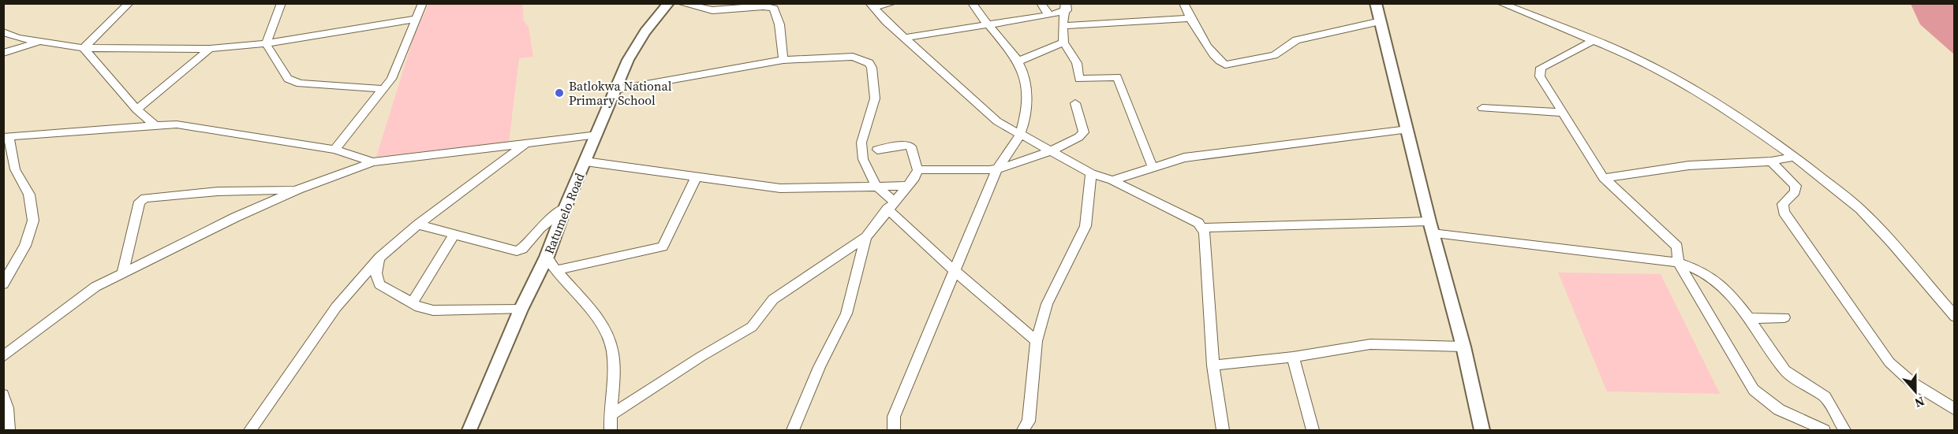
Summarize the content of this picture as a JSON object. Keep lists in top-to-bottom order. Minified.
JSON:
{"streets":{"street":["Ratumelo Road"]},"places":["Batlokwa National Primary School"],"north":"bottom"}
